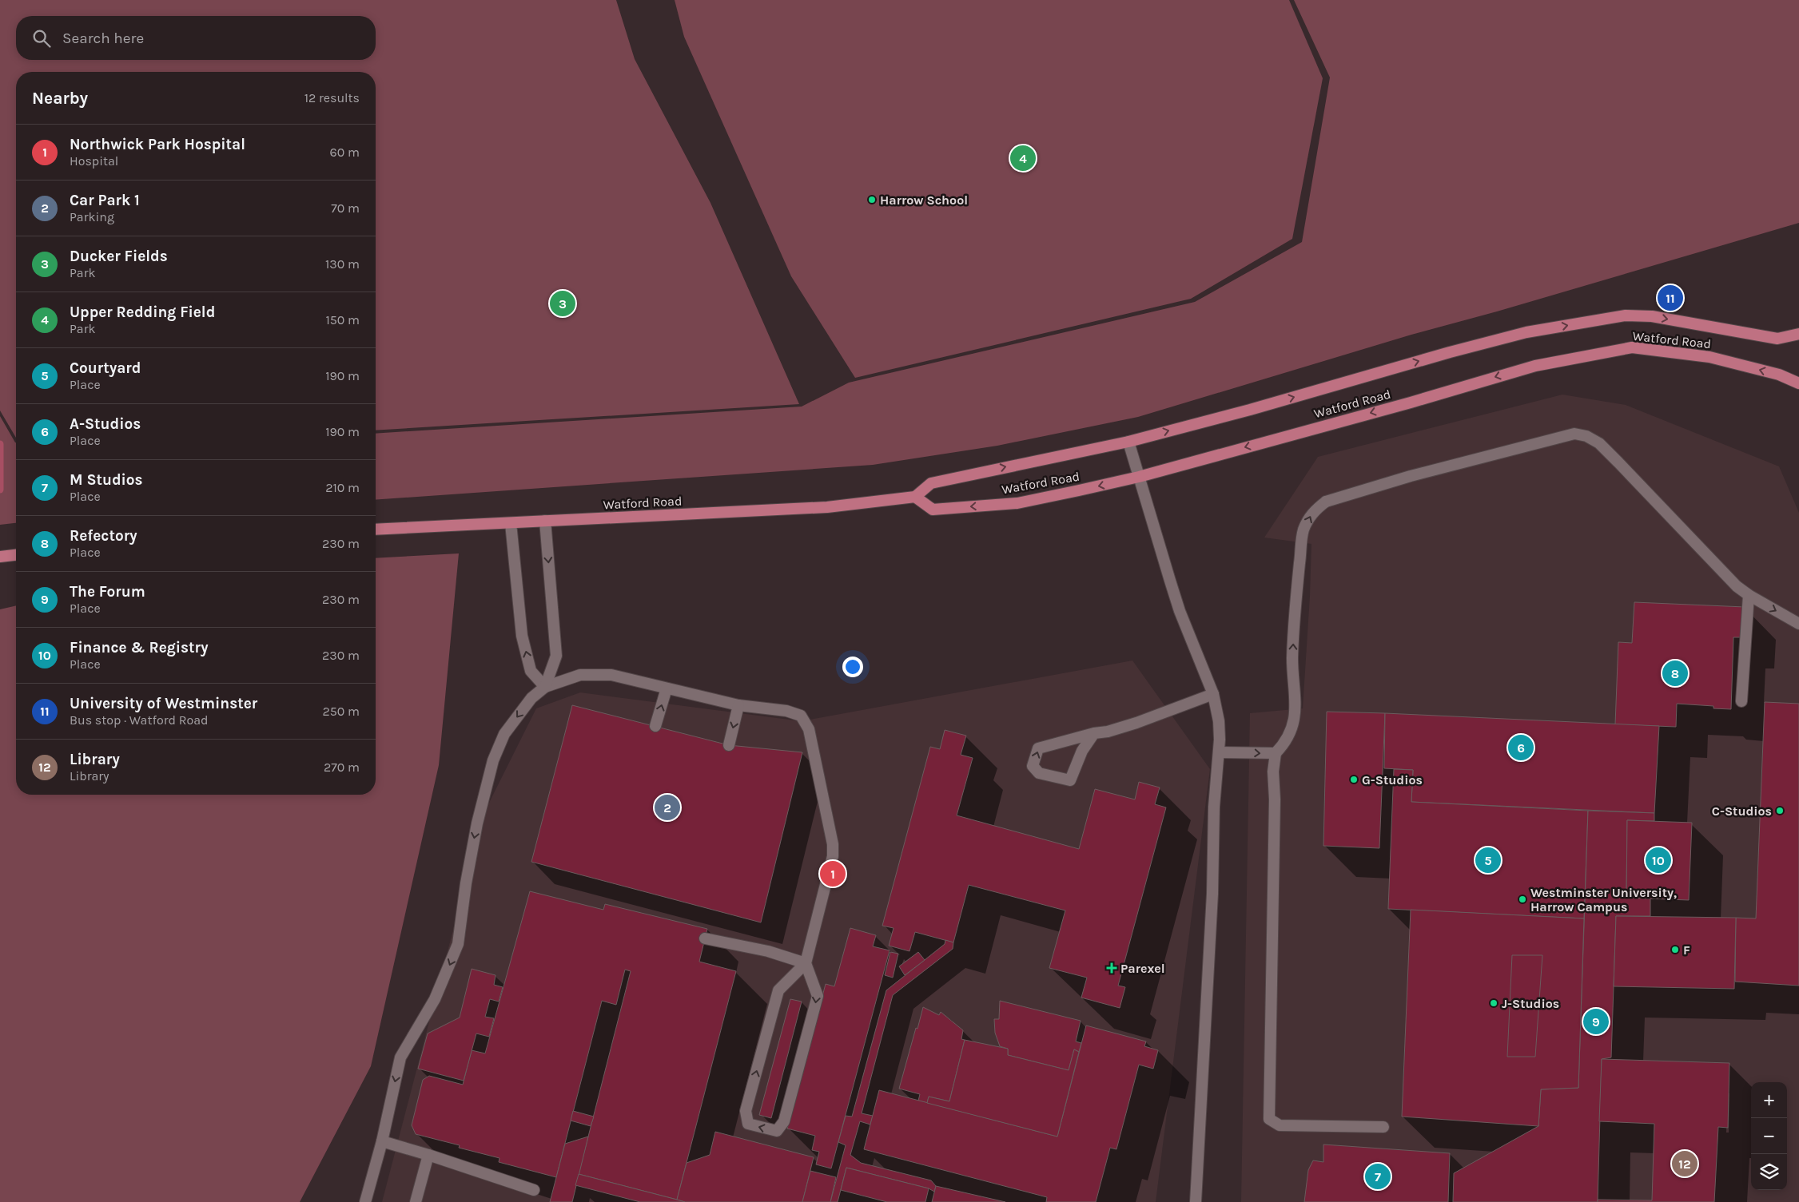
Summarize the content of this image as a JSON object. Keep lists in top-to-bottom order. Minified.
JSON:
{"streets":{"main road":["Watford Road"]},"places":{"other":["Harrow School","G-Studios","C-Studios","Westminster University, Harrow Campus","F","J-Studios"],"health":["Parexel"]},"page":{"search":"Search here","heading":["Nearby","12 results"],"list":[{"mark":"1","name":"Northwick Park Hospital","note":"Hospital","value":"60 m"},{"mark":"2","name":"Car Park 1","note":"Parking","value":"70 m"},{"mark":"3","name":"Ducker Fields","note":"Park","value":"130 m"},{"mark":"4","name":"Upper Redding Field","note":"Park","value":"150 m"},{"mark":"5","name":"Courtyard","note":"Place","value":"190 m"},{"mark":"6","name":"A-Studios","note":"Place","value":"190 m"},{"mark":"7","name":"M Studios","note":"Place","value":"210 m"},{"mark":"8","name":"Refectory","note":"Place","value":"230 m"},{"mark":"9","name":"The Forum","note":"Place","value":"230 m"},{"mark":"10","name":"Finance & Registry","note":"Place","value":"230 m"},{"mark":"11","name":"University of Westminster","note":"Bus stop · Watford Road","value":"250 m"},{"mark":"12","name":"Library","note":"Library","value":"270 m"}],"pins":["4","11","3","8","6","2","5","10","1","9","12","7"],"map_buttons":["+","−"]}}
